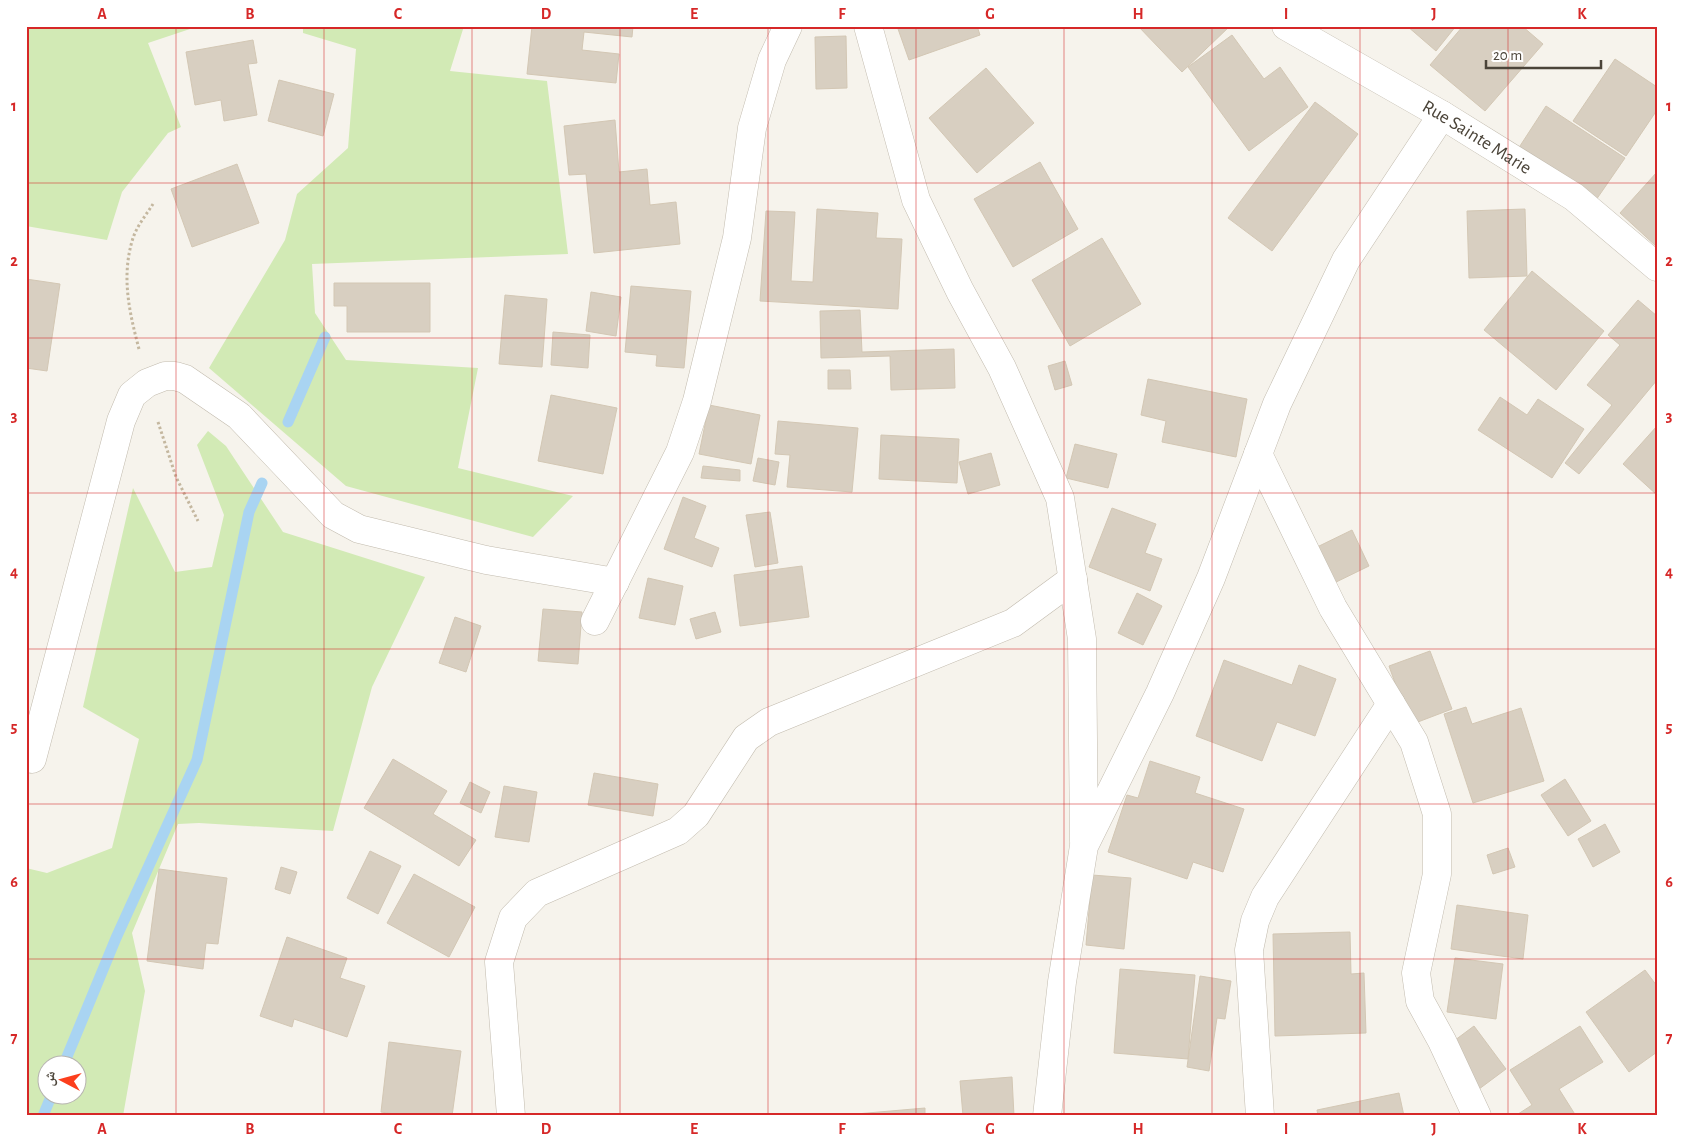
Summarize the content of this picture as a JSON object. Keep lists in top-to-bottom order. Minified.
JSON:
{"streets":{"street":["Rue Sainte Marie"]},"scale_bar":"20 m","north":"left","grid":{"columns":["A","B","C","D","E","F","G","H","I","J","K"],"rows":["1","2","3","4","5","6","7"]}}
